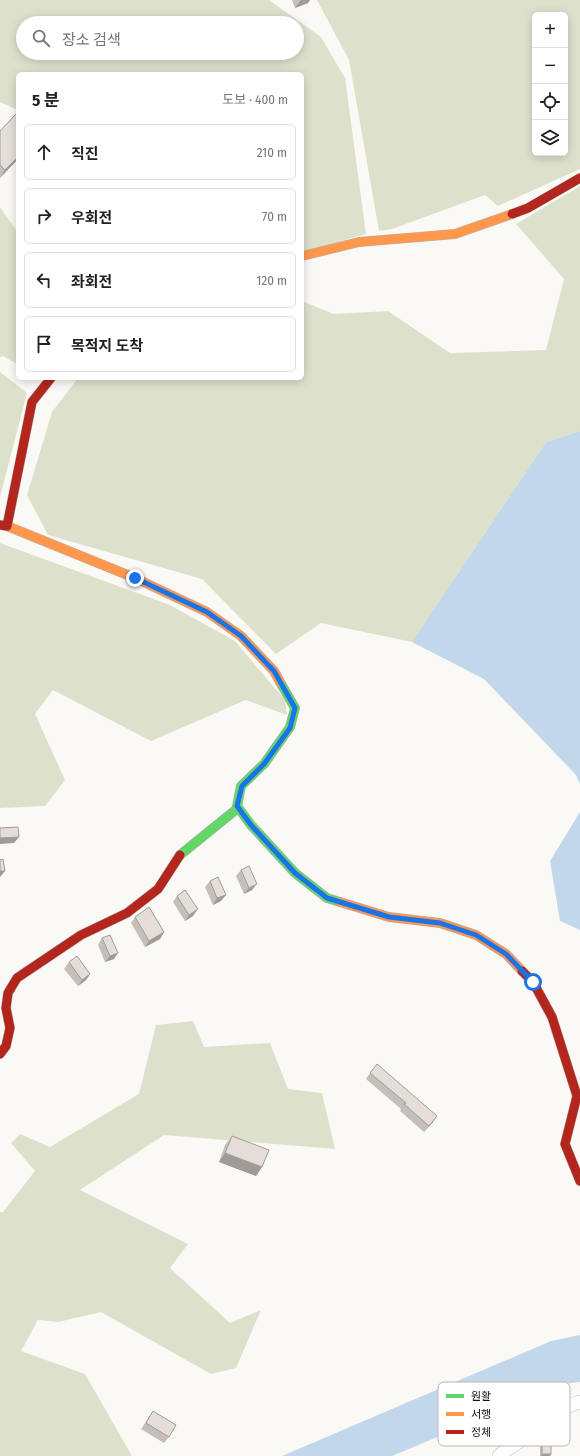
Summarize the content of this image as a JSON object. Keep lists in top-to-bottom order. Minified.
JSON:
{"legend":["원활","서행","정체"],"page":{"map_buttons":["+","−"],"search":"장소 검색","heading":["5 분","도보 · 400 m"],"list":[["직진","210 m"],["우회전","70 m"],["좌회전","120 m"],"목적지 도착"]}}
